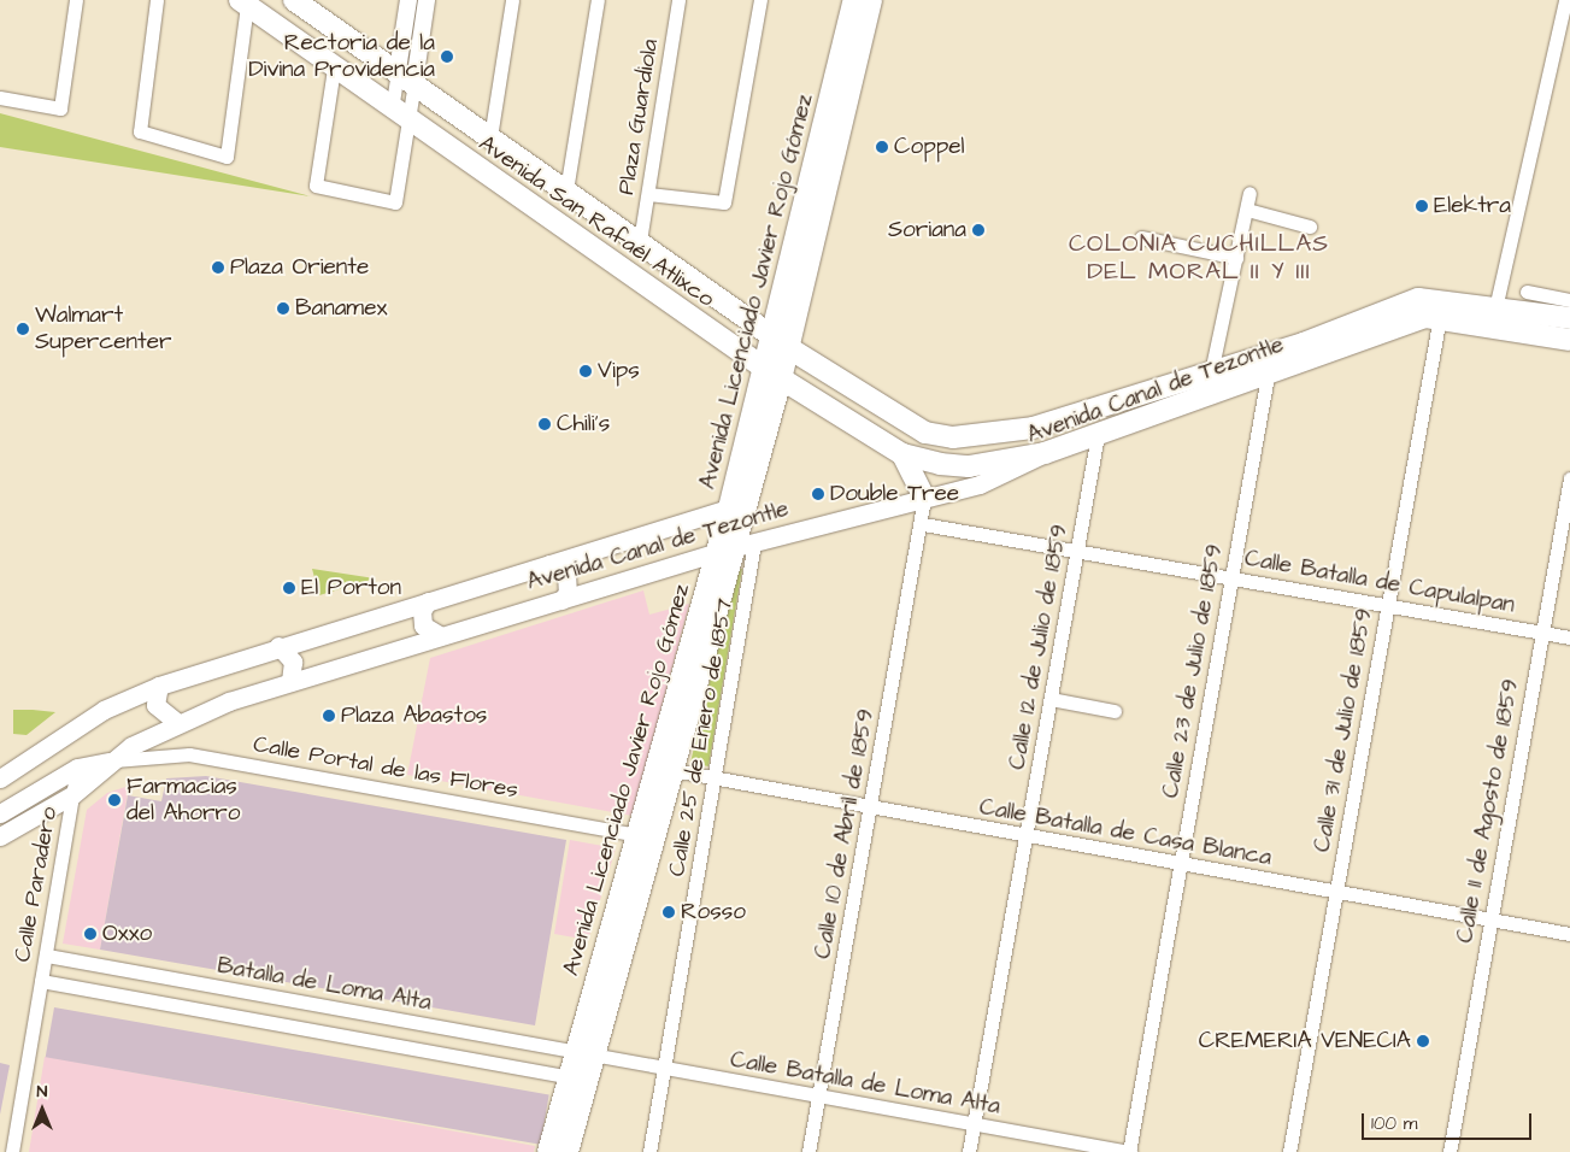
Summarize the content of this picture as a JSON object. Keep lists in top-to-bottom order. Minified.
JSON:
{"streets":{"main road":["Avenida San Rafaél Atlixco","Avenida Licenciado Javier Rojo Gómez","Avenida Canal de Tezontle"],"street":["Plaza Guardiola","Calle Batalla de Capulalpan","Calle 12 de Julio de 1859","Calle 23 de Julio de 1859","Calle 31 de Julio de 1859","Calle 25 de Enero de 1857","Calle Portal de las Flores","Calle 11 de Agosto de 1859","Calle Batalla de Casa Blanca","Calle 10 de Abril de 1859","Calle Paradero","Batalla de Loma Alta","Calle Batalla de Loma Alta"]},"crossings":[["Plaza Guardiola","Avenida San Rafaél Atlixco"],["Avenida San Rafaél Atlixco","Avenida Licenciado Javier Rojo Gómez"],["Avenida San Rafaél Atlixco","Avenida Canal de Tezontle"],["Avenida Licenciado Javier Rojo Gómez","Avenida Canal de Tezontle"],["Avenida Licenciado Javier Rojo Gómez","Calle 25 de Enero de 1857"],["Avenida Licenciado Javier Rojo Gómez","Calle Portal de las Flores"],["Avenida Licenciado Javier Rojo Gómez","Calle Batalla de Casa Blanca"],["Avenida Licenciado Javier Rojo Gómez","Batalla de Loma Alta"],["Avenida Licenciado Javier Rojo Gómez","Calle Batalla de Loma Alta"],["Avenida Canal de Tezontle","Calle 12 de Julio de 1859"],["Avenida Canal de Tezontle","Calle 23 de Julio de 1859"],["Avenida Canal de Tezontle","Calle 31 de Julio de 1859"],["Avenida Canal de Tezontle","Calle 25 de Enero de 1857"],["Avenida Canal de Tezontle","Calle Portal de las Flores"],["Avenida Canal de Tezontle","Calle Paradero"],["Calle Batalla de Capulalpan","Calle 12 de Julio de 1859"],["Calle Batalla de Capulalpan","Calle 23 de Julio de 1859"],["Calle Batalla de Capulalpan","Calle 31 de Julio de 1859"],["Calle Batalla de Capulalpan","Calle 11 de Agosto de 1859"],["Calle Batalla de Capulalpan","Calle 10 de Abril de 1859"],["Calle 12 de Julio de 1859","Calle Batalla de Casa Blanca"],["Calle 12 de Julio de 1859","Calle Batalla de Loma Alta"],["Calle 23 de Julio de 1859","Calle Batalla de Casa Blanca"],["Calle 23 de Julio de 1859","Calle Batalla de Loma Alta"],["Calle 31 de Julio de 1859","Calle Batalla de Casa Blanca"],["Calle 25 de Enero de 1857","Calle Batalla de Casa Blanca"],["Calle 25 de Enero de 1857","Calle Batalla de Loma Alta"],["Calle 11 de Agosto de 1859","Calle Batalla de Casa Blanca"],["Calle Batalla de Casa Blanca","Calle 10 de Abril de 1859"],["Calle 10 de Abril de 1859","Calle Batalla de Loma Alta"],["Calle Paradero","Batalla de Loma Alta"],["Batalla de Loma Alta","Calle Batalla de Loma Alta"]],"districts":["COLONIA CUCHILLAS DEL MORAL II Y III"],"places":["Rectoria de la Divina Providencia","Coppel","Elektra","Soriana","Plaza Oriente","Banamex","Walmart Supercenter","Vips","Chili's","Double Tree","El Porton","Plaza Abastos","Farmacias del Ahorro","Rosso","Oxxo","CREMERIA VENECIA"],"scale_bar":"100 m","north":"top"}
